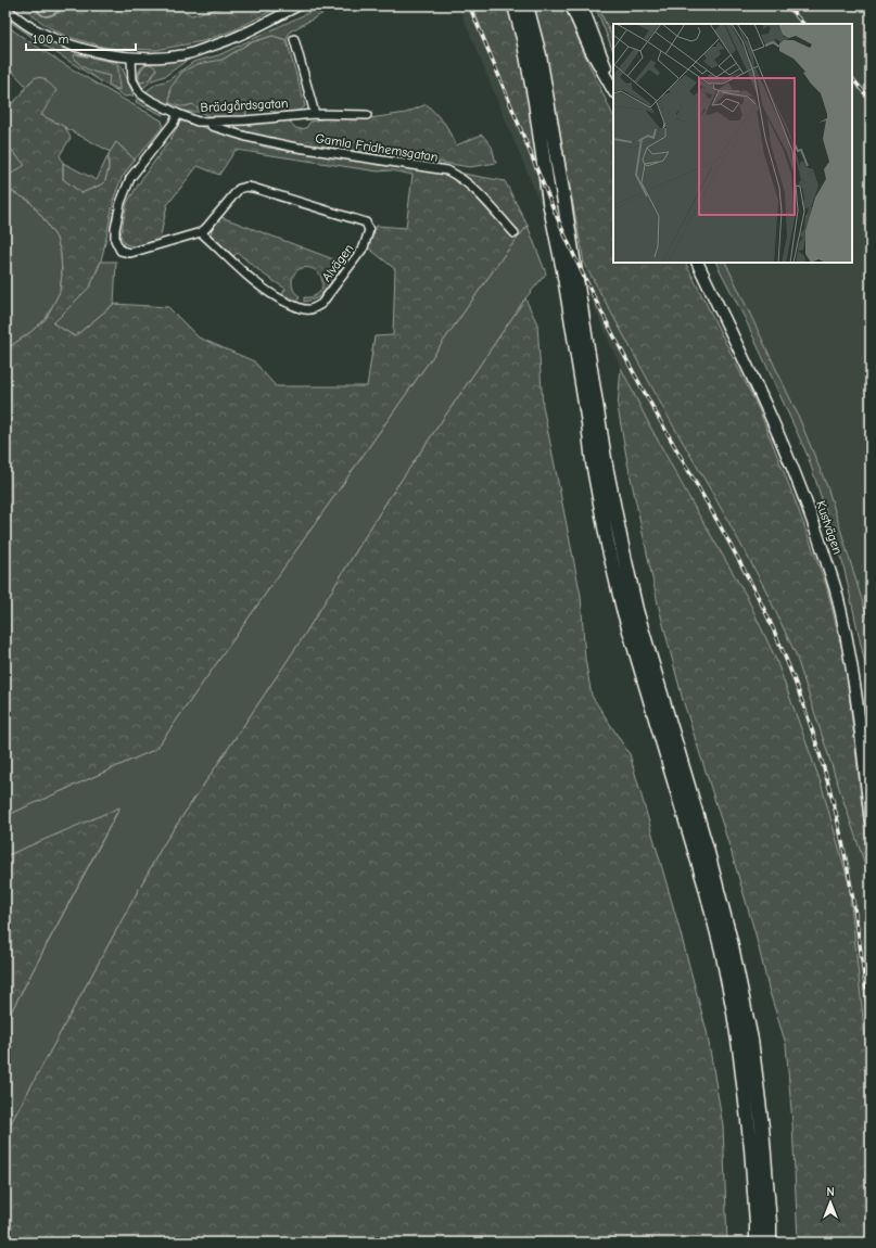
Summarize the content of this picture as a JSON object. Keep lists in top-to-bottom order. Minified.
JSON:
{"streets":{"main road":["Kustvägen"],"street":["Brädgårdsgatan","Gamla Fridhemsgatan","Alvägen"]},"scale_bar":"100 m","north":"top"}
